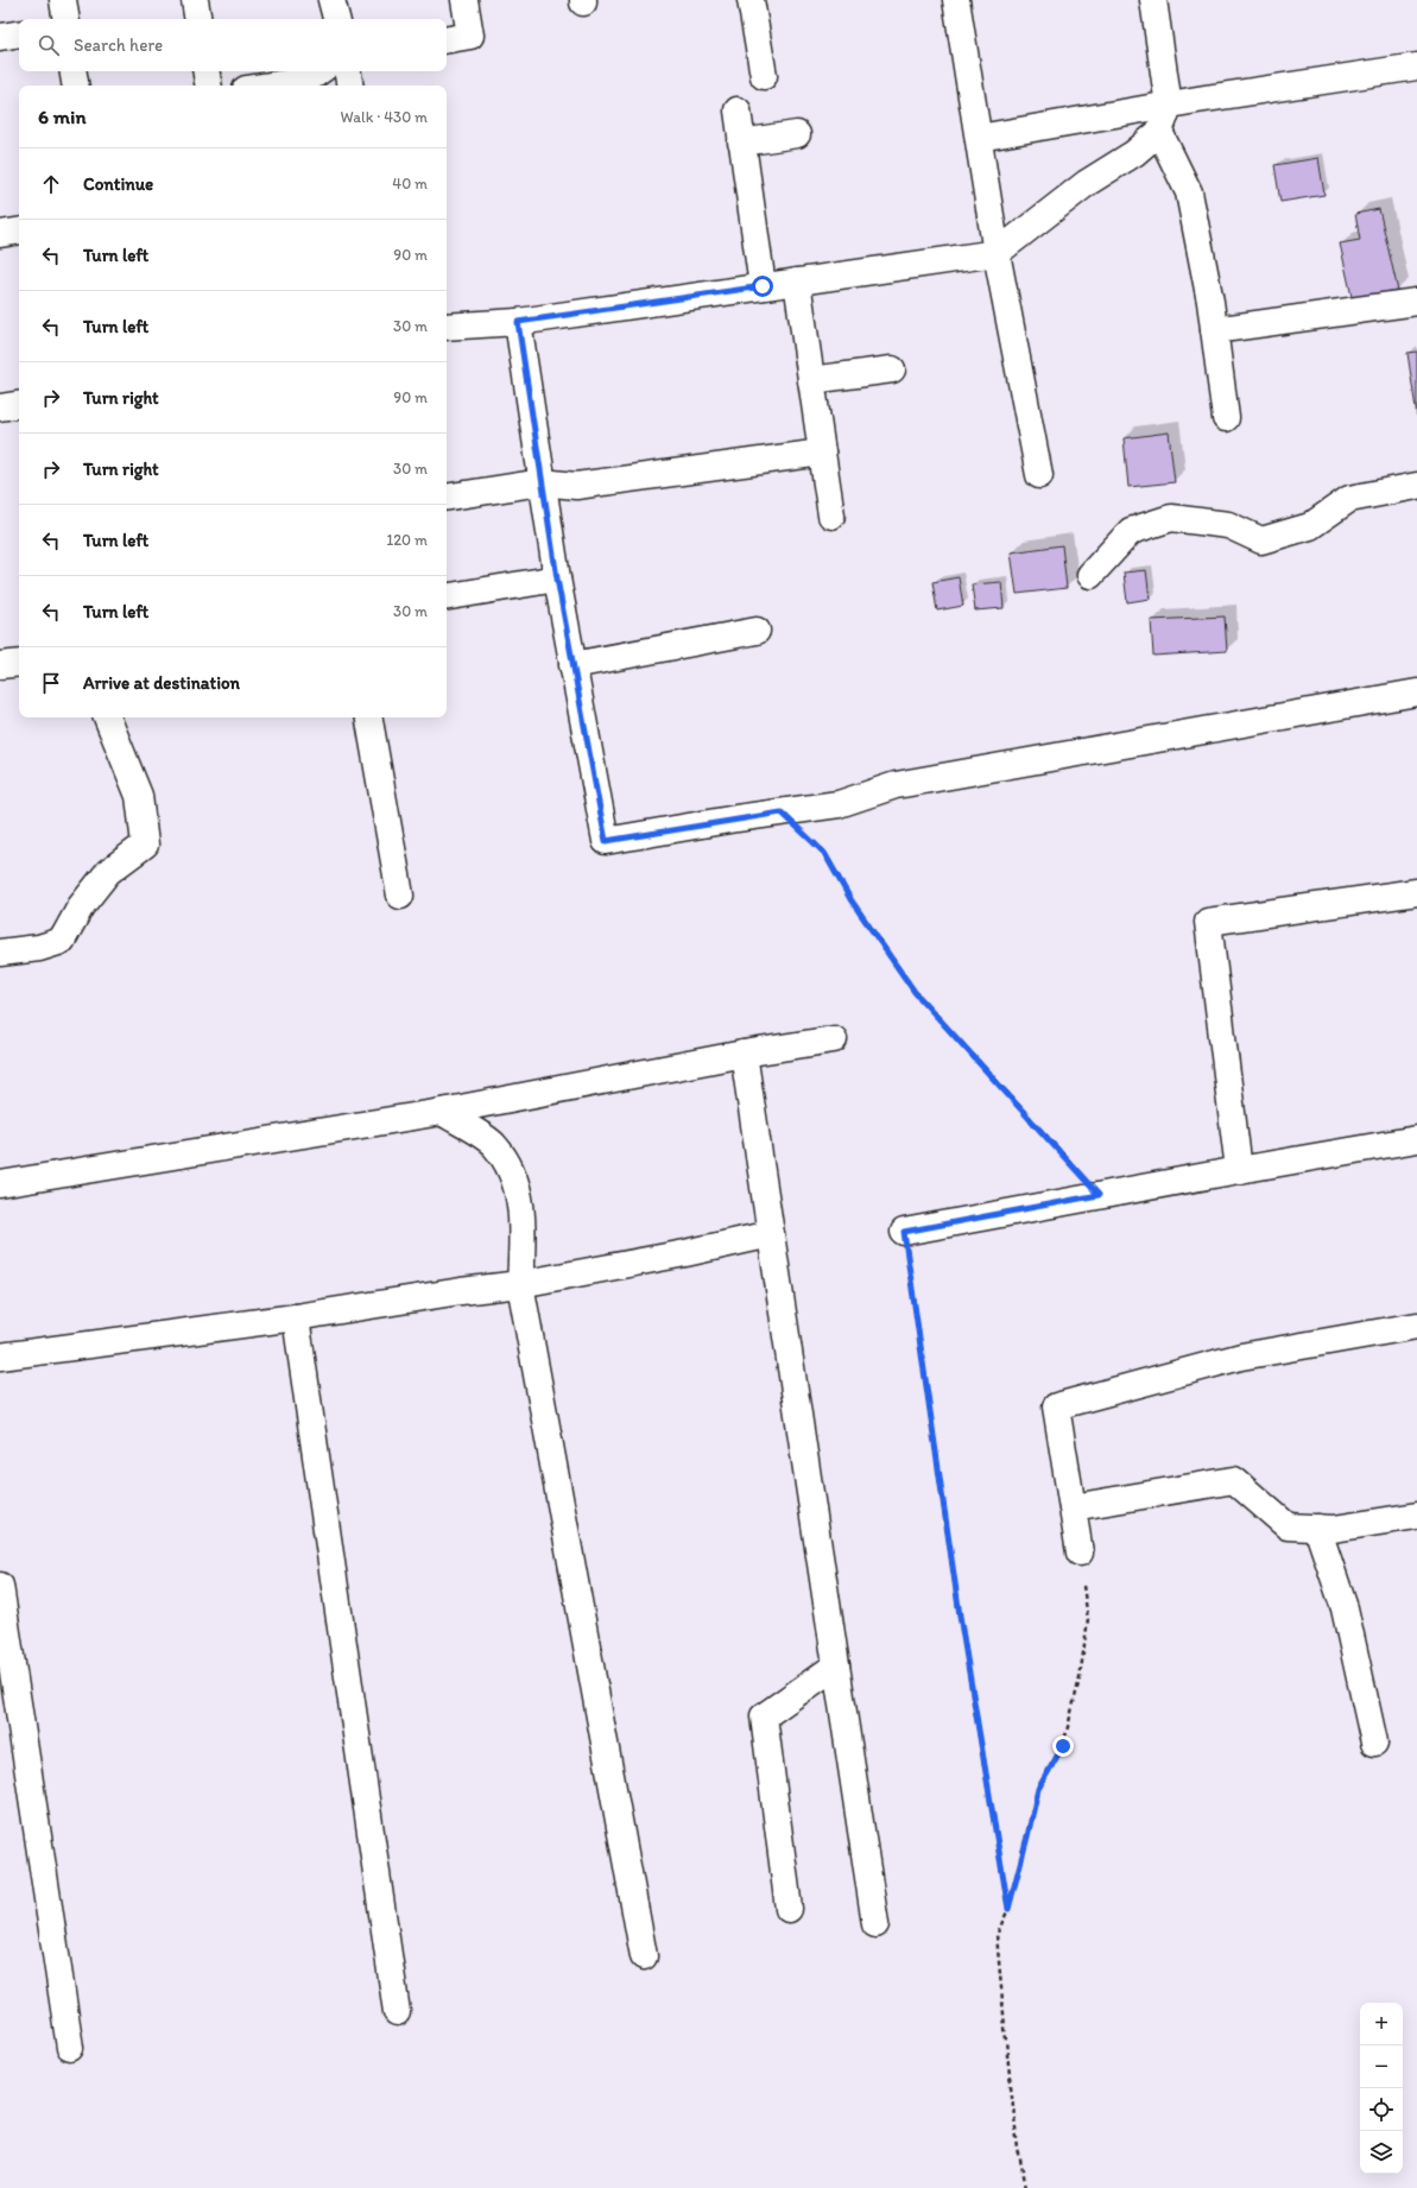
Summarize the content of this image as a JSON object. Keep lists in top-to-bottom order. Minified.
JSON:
{"page":{"search":"Search here","heading":["6 min","Walk · 430 m"],"list":[["Continue","40 m"],["Turn left","90 m"],["Turn left","30 m"],["Turn right","90 m"],["Turn right","30 m"],["Turn left","120 m"],["Turn left","30 m"],"Arrive at destination"],"map_buttons":["+","−"]}}
